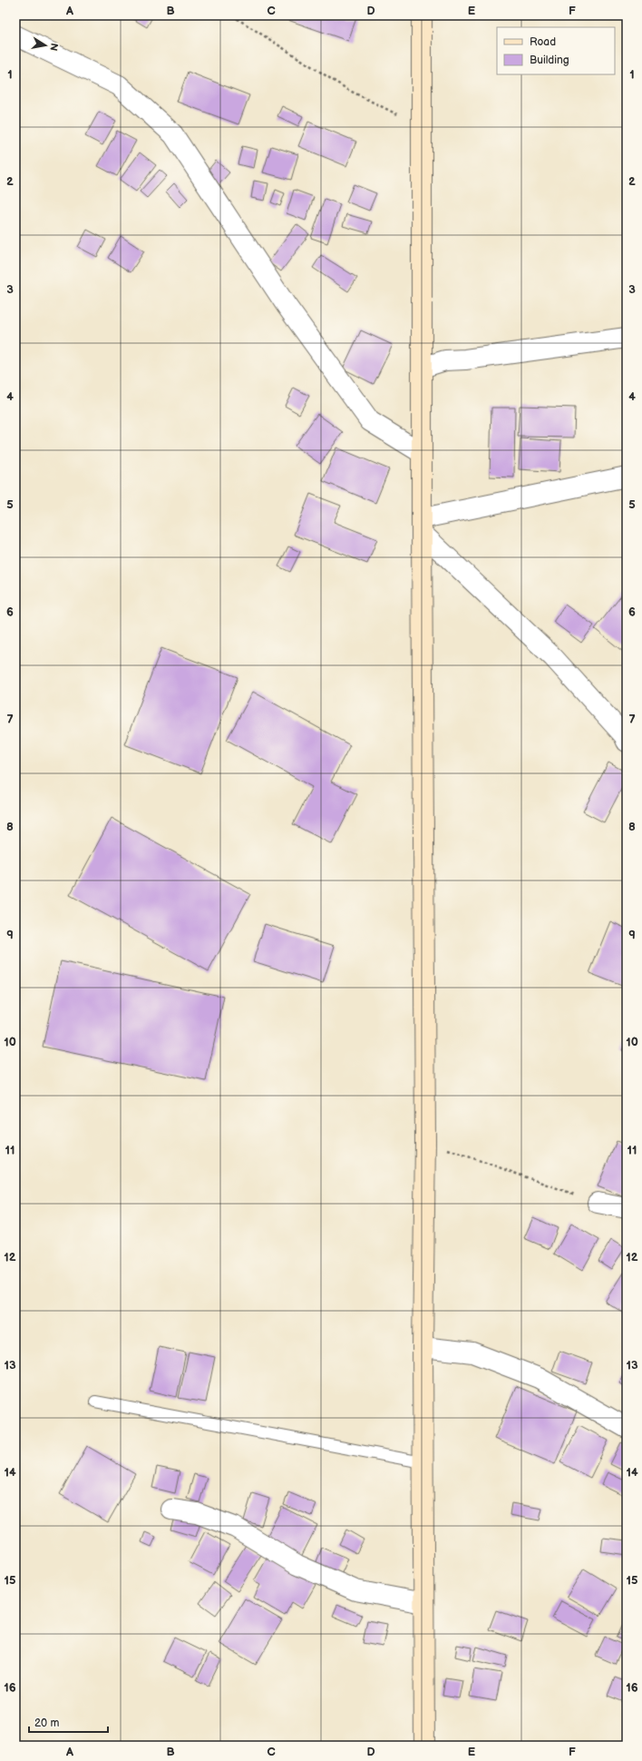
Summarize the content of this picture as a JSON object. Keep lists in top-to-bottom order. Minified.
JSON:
{"legend":["Road","Building"],"scale_bar":"20 m","north":"right","grid":{"columns":["A","B","C","D","E","F"],"rows":["1","2","3","4","5","6","7","8","9","10","11","12","13","14","15","16"]}}
